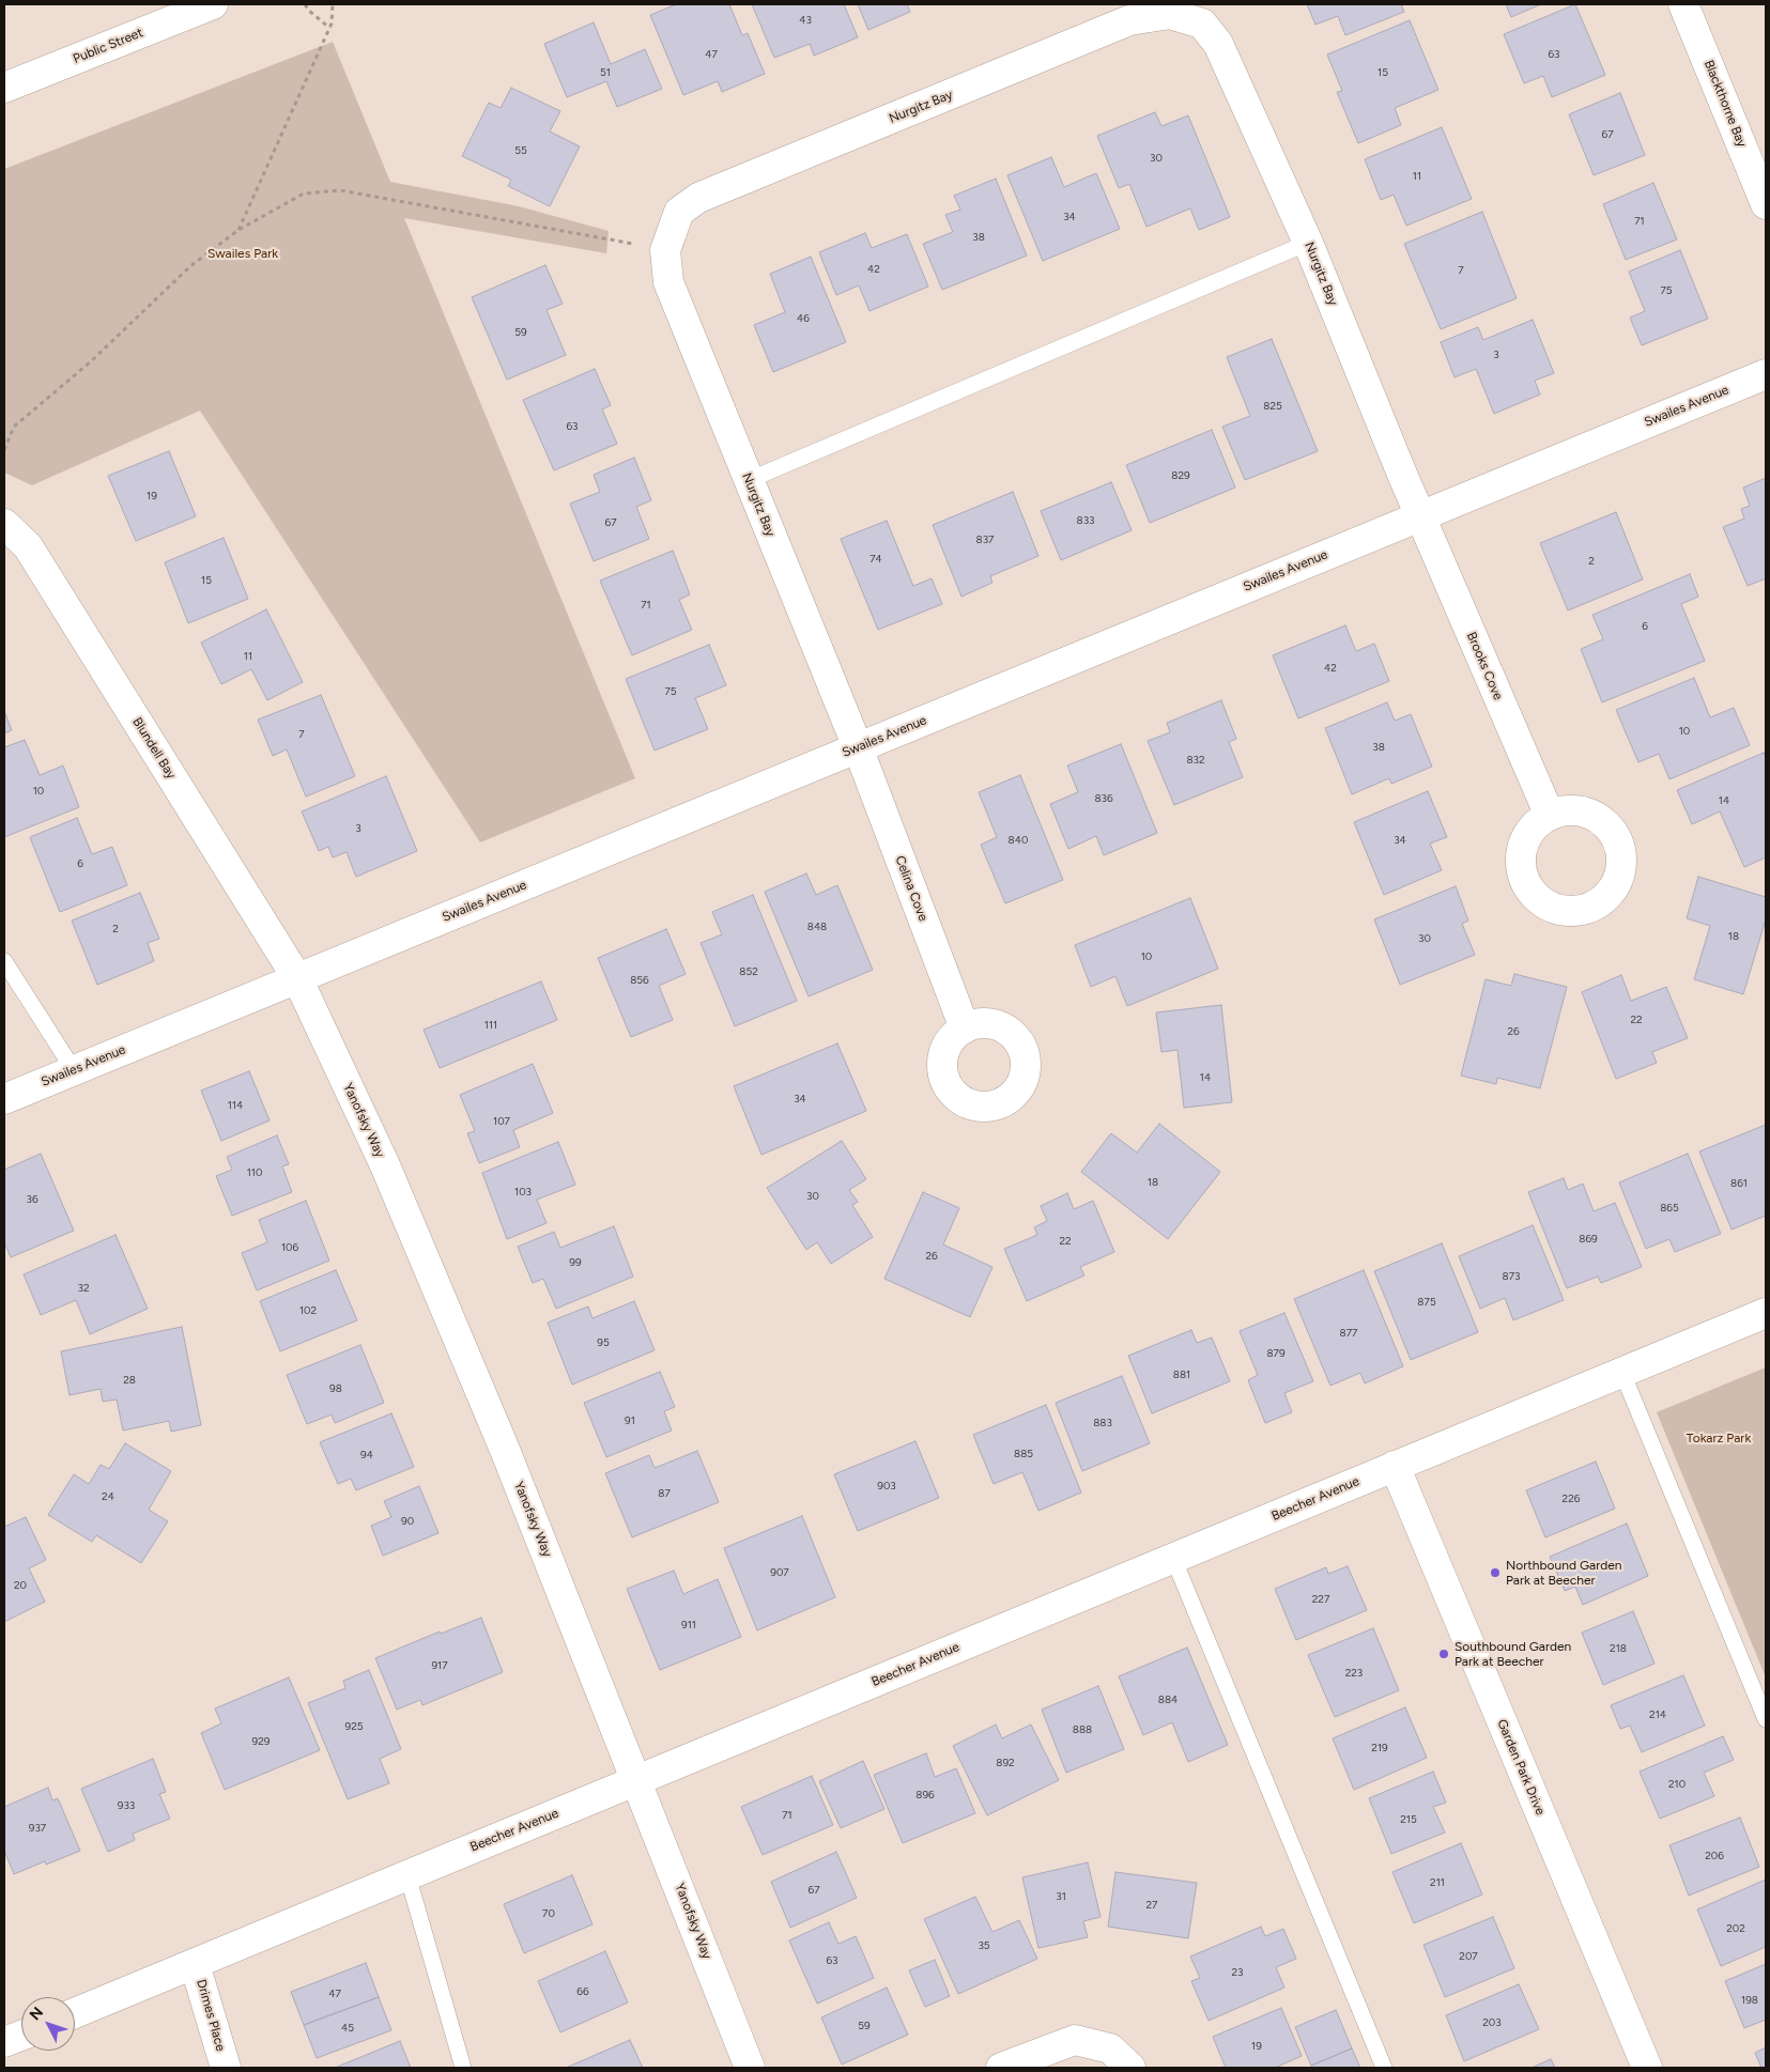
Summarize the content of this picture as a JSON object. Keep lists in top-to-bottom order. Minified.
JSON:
{"streets":{"street":["Public Street","Blackthorne Bay","Nurgitz Bay","Swailes Avenue","Brooks Cove","Blundell Bay","Celina Cove","Yanofsky Way","Beecher Avenue","Garden Park Drive","Drimes Place"]},"crossings":[["Nurgitz Bay","Swailes Avenue"],["Nurgitz Bay","Brooks Cove"],["Nurgitz Bay","Celina Cove"],["Swailes Avenue","Brooks Cove"],["Swailes Avenue","Blundell Bay"],["Swailes Avenue","Celina Cove"],["Swailes Avenue","Yanofsky Way"],["Blundell Bay","Yanofsky Way"],["Yanofsky Way","Beecher Avenue"],["Beecher Avenue","Garden Park Drive"],["Beecher Avenue","Drimes Place"]],"parks":["Swailes Park","Tokarz Park"],"places":["Northbound Garden Park at Beecher","Southbound Garden Park at Beecher"],"house_numbers":["43","47","63","51","15","67","55","30","11","34","71","38","42","7","75","46","59","3","825","63","829","19","833","67","837","74","2","15","71","6","11","42","75","10","7","38","832","10","836","14","3","840","34","6","848","2","18","30","10","852","856","22","111","26","14","34","114","107","110","18","861","103","30","36","865","869","22","106","26","99","873","32","875","102","877","95","879","881","28","98","91","883","885","94","903","87","24","226","90","907","20","227","911","218","917","223","884","214","925","888","929","219","892","210","896","933","71","215","937","206","211","67","31","27","70","202","35","207","63","23","66","47","198","203","59","45","19"],"north":"top left"}
